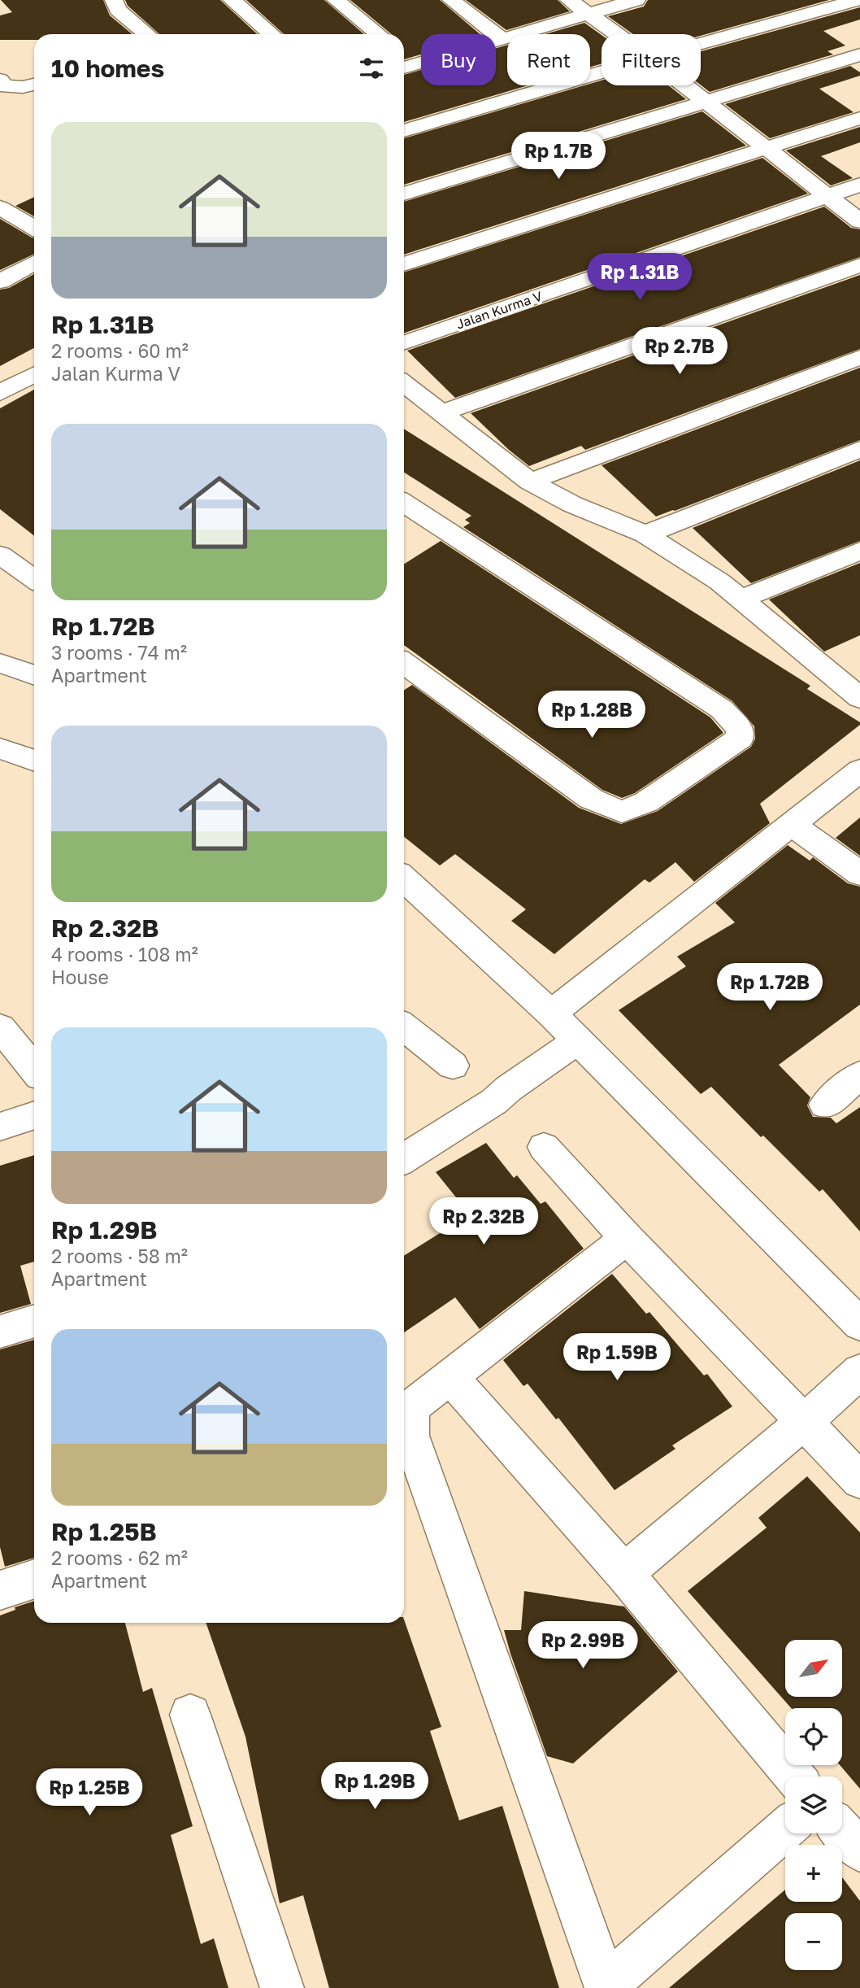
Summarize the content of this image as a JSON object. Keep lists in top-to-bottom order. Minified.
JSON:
{"streets":{"street":["Jalan Kurma V"]},"north":"top right","page":{"chip":["Buy","Rent","Filters"],"heading":"10 homes","list":[{"name":"Rp 1.31B","note":"2 rooms · 60 m² · Jalan Kurma V"},{"name":"Rp 1.72B","note":"3 rooms · 74 m² · Apartment"},{"name":"Rp 2.32B","note":"4 rooms · 108 m² · House"},{"name":"Rp 1.29B","note":"2 rooms · 58 m² · Apartment"},{"name":"Rp 1.25B","note":"2 rooms · 62 m² · Apartment"}],"price":["Rp 1.7B","Rp 1.31B","Rp 2.7B","Rp 1.28B","Rp 1.72B","Rp 2.32B","Rp 1.59B","Rp 2.99B","Rp 1.29B","Rp 1.25B"],"map_buttons":["+","−"]}}
